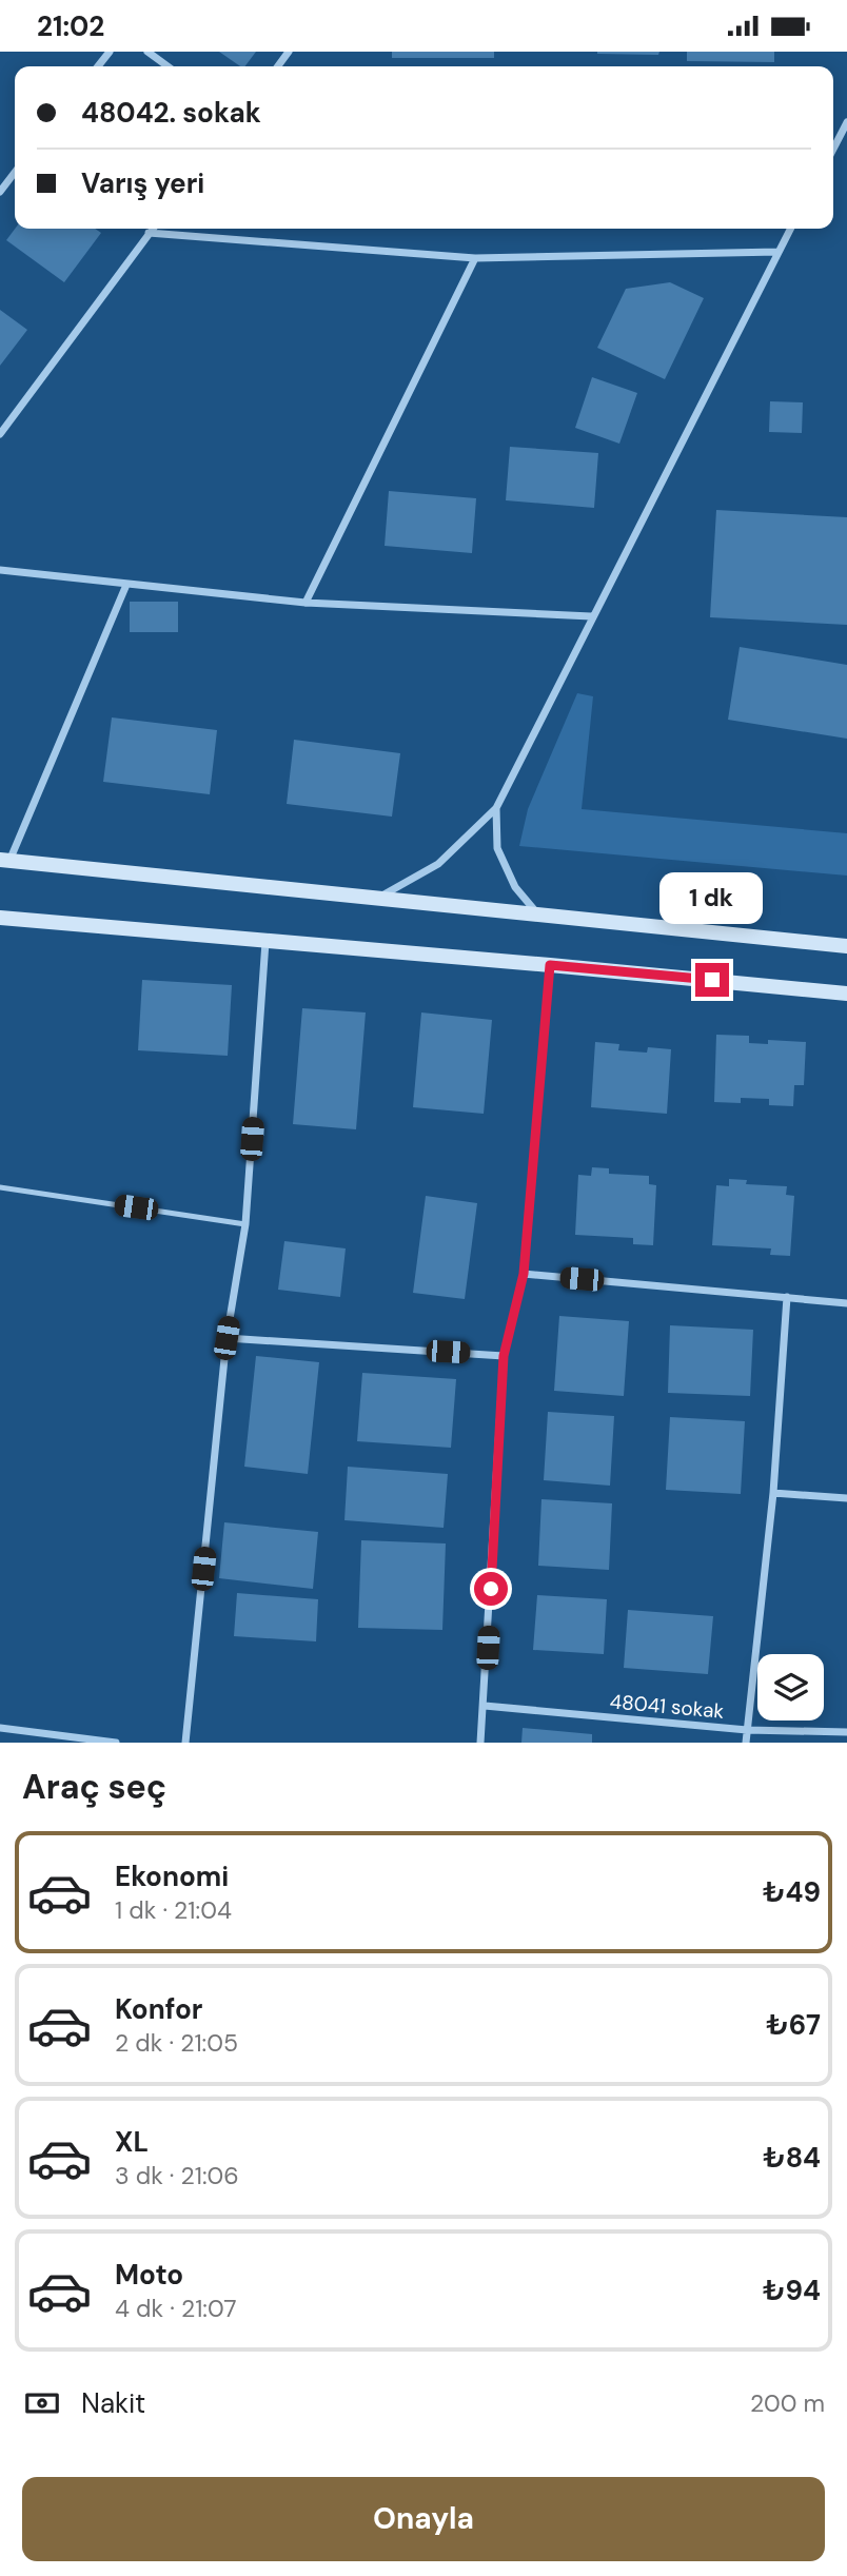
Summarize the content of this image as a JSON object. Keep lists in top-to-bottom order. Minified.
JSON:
{"streets":{"street":["48041 sokak"]},"page":{"status":"21:02","banner":["48042. sokak","Varış yeri"],"bubble":"1 dk","heading":"Araç seç","list":[{"name":"Ekonomi","note":"1 dk · 21:04","value":"₺49"},{"name":"Konfor","note":"2 dk · 21:05","value":"₺67"},{"name":"XL","note":"3 dk · 21:06","value":"₺84"},{"name":"Moto","note":"4 dk · 21:07","value":"₺94"}],"pay":["Nakit","200 m"],"buttons":"Onayla"}}
